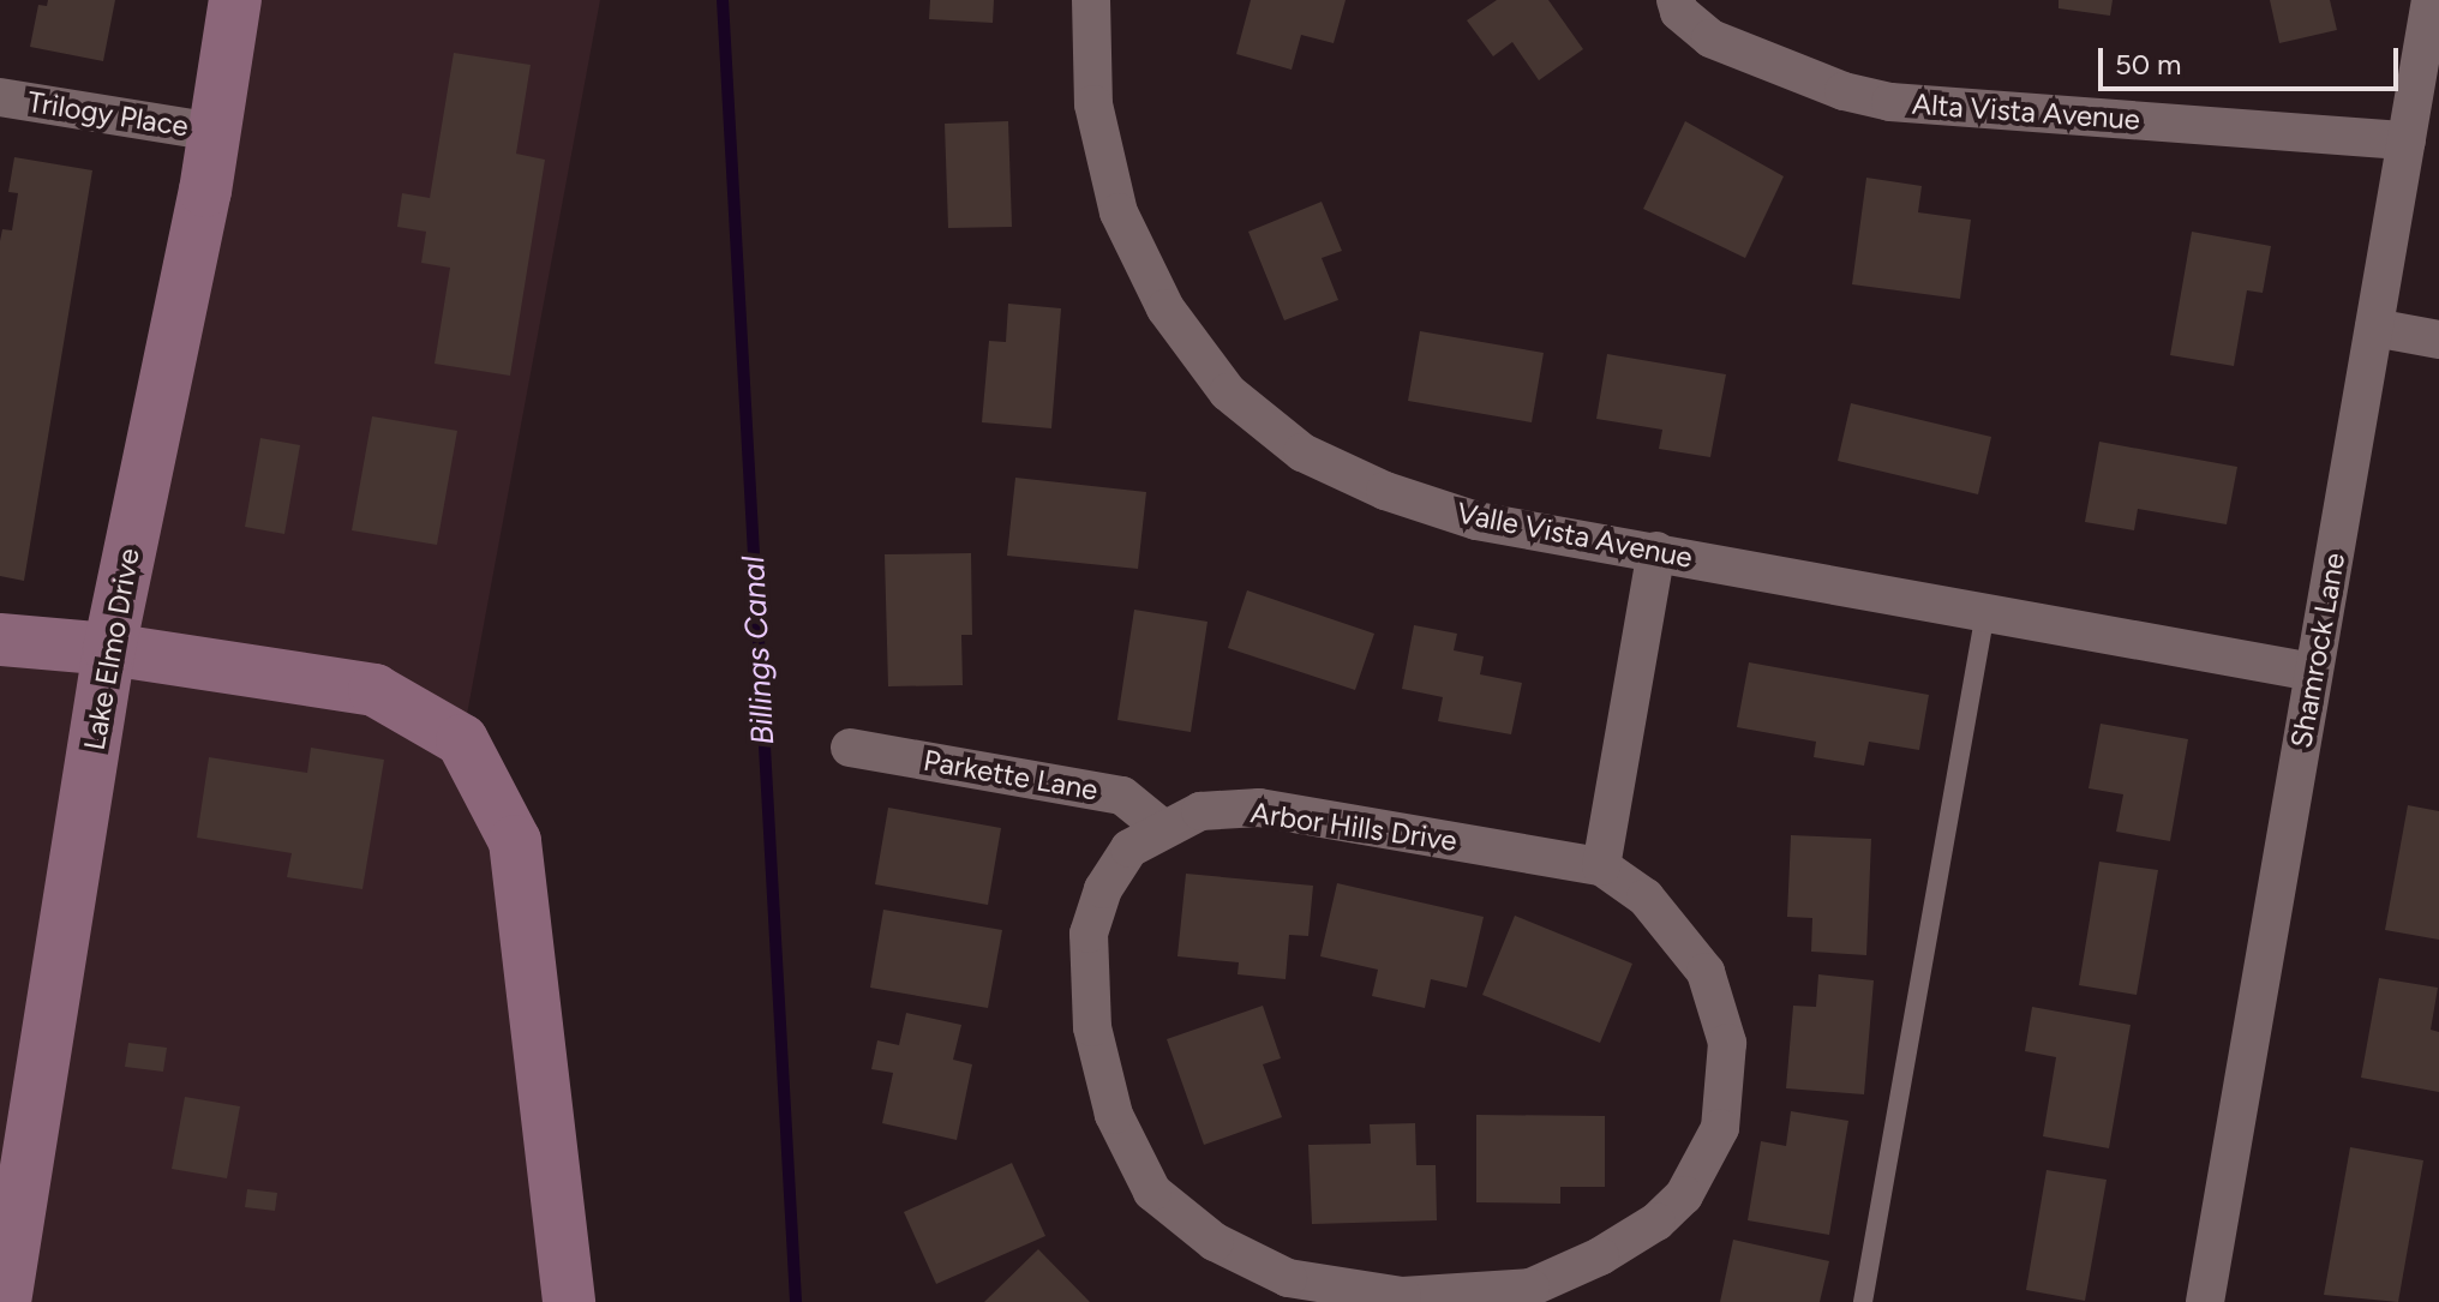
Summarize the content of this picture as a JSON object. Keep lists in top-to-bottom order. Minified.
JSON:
{"streets":{"main road":["Lake Elmo Drive"],"street":["Alta Vista Avenue","Trilogy Place","Valle Vista Avenue","Shamrock Lane","Parkette Lane","Arbor Hills Drive"]},"crossings":[["Alta Vista Avenue","Shamrock Lane"],["Trilogy Place","Lake Elmo Drive"],["Valle Vista Avenue","Shamrock Lane"],["Parkette Lane","Arbor Hills Drive"]],"water":["Billings Canal"],"scale_bar":"50 m"}
